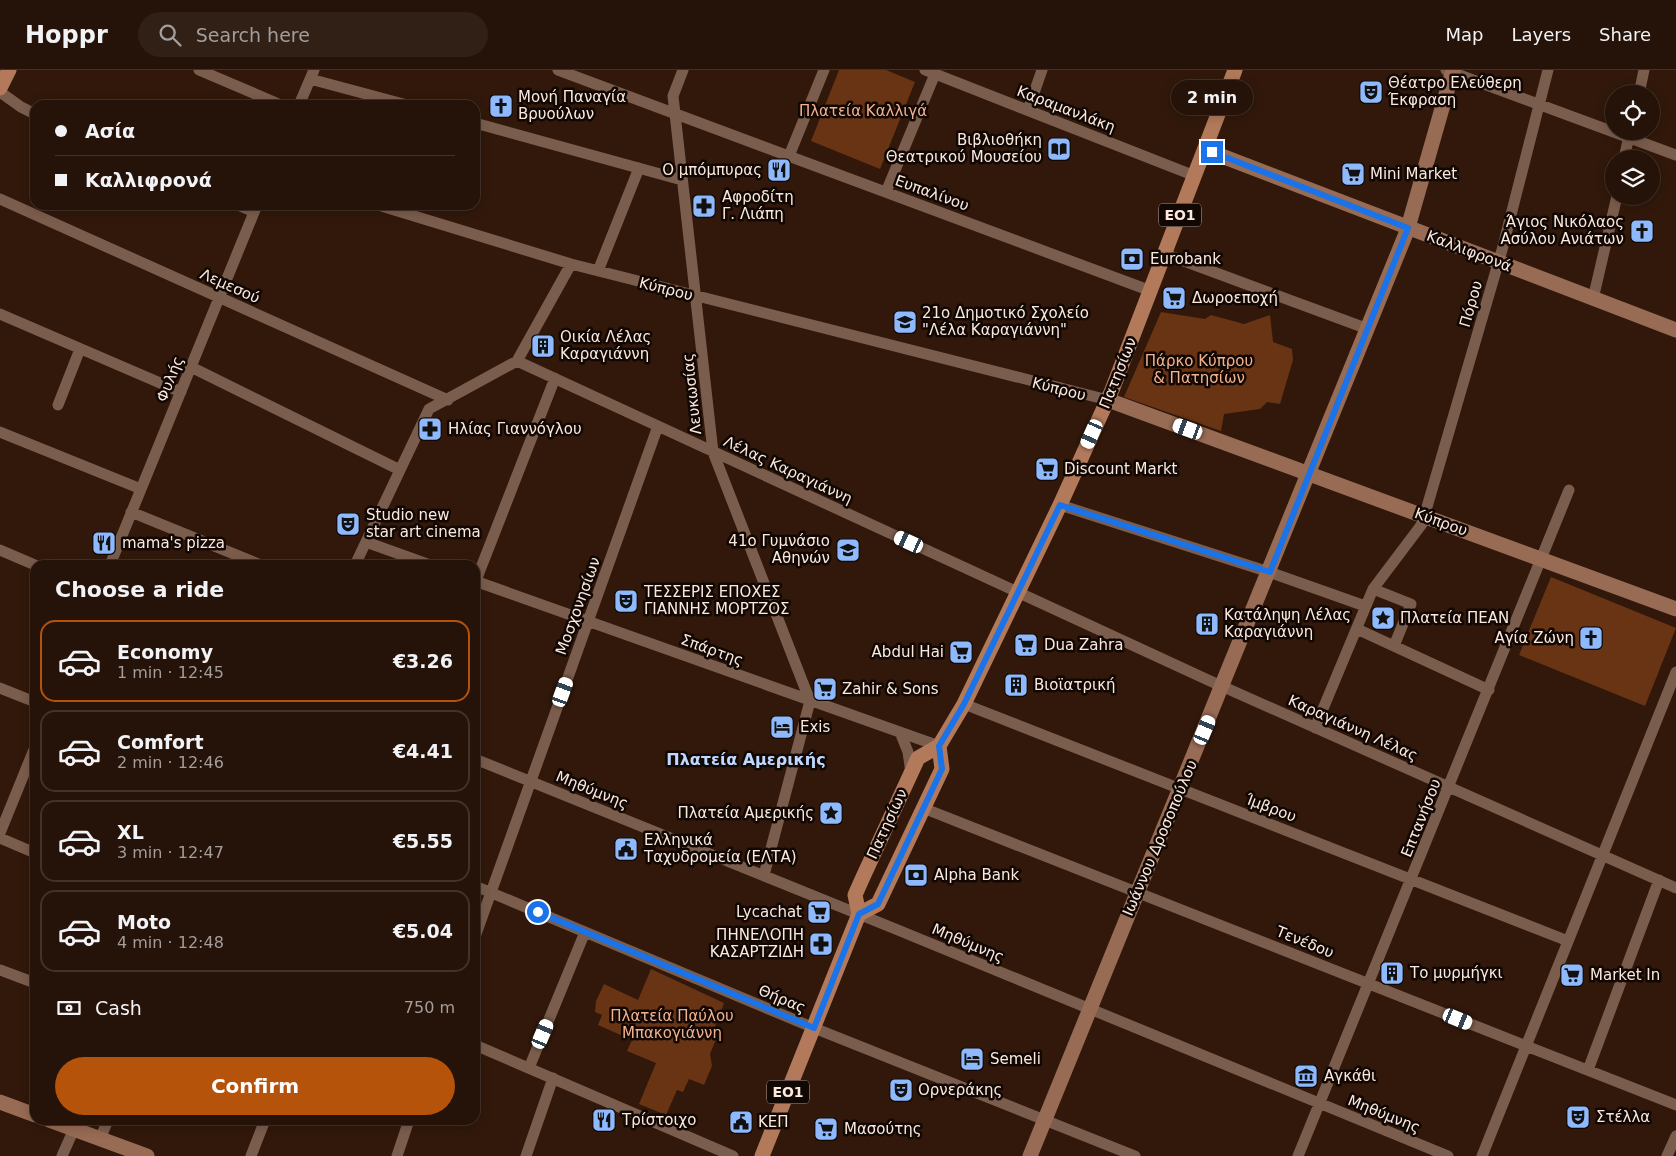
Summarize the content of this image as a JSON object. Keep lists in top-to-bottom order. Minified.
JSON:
{"streets":{"main road":["ΕΟ1","Πατησίων"],"street":["Καραμανλάκη","Ευπαλίνου","Καλλιφρονά","Λεμεσού","Κύπρου","Πόρου","Φυλής","Λευκωσίας","Λέλας Καραγιάννη","Μοσχονησίων","Σπάρτης","Καραγιάννη Λέλας","Μηθύμνης","Ίμβρου","Επτανήσου","Ιωάννου Δροσοπούλου","Τενέδου","Θήρας"]},"crossings":[["Καραμανλάκη","Πατησίων"],["Ευπαλίνου","Πατησίων"],["Ευπαλίνου","Λευκωσίας"],["Καλλιφρονά","Πόρου"],["Καλλιφρονά","Πατησίων"],["Καλλιφρονά","Ιωάννου Δροσοπούλου"],["Λεμεσού","Φυλής"],["Κύπρου","Πόρου"],["Κύπρου","Πατησίων"],["Κύπρου","Λευκωσίας"],["Κύπρου","Επτανήσου"],["Κύπρου","Ιωάννου Δροσοπούλου"],["Πόρου","Καραγιάννη Λέλας"],["Πατησίων","Λέλας Καραγιάννη"],["Πατησίων","Σπάρτης"],["Πατησίων","Καραγιάννη Λέλας"],["Πατησίων","Μηθύμνης"],["Πατησίων","Ίμβρου"],["Πατησίων","Τενέδου"],["Πατησίων","Θήρας"],["Λευκωσίας","Λέλας Καραγιάννη"],["Λευκωσίας","Σπάρτης"],["Λέλας Καραγιάννη","Μοσχονησίων"],["Λέλας Καραγιάννη","Καραγιάννη Λέλας"],["Μοσχονησίων","Σπάρτης"],["Μοσχονησίων","Μηθύμνης"],["Μοσχονησίων","Θήρας"],["Καραγιάννη Λέλας","Επτανήσου"],["Καραγιάννη Λέλας","Ιωάννου Δροσοπούλου"],["Μηθύμνης","Επτανήσου"],["Μηθύμνης","Ιωάννου Δροσοπούλου"],["Ίμβρου","Επτανήσου"],["Ίμβρου","Ιωάννου Δροσοπούλου"],["Επτανήσου","Τενέδου"],["Ιωάννου Δροσοπούλου","Τενέδου"],["Ιωάννου Δροσοπούλου","Θήρας"]],"districts":["Πλατεία Αμερικής"],"parks":["Πλατεία Καλλιγά","Πάρκο Κύπρου & Πατησίων","Πλατεία Παύλου Μπακογιάννη"],"places":{"theatre":["Θέατρο Ελεύθερη Έκφραση","Studio new star art cinema","ΤΕΣΣΕΡΙΣ ΕΠΟΧΕΣ ΓΙΑΝΝΗΣ ΜΟΡΤΖΟΣ","Ορνεράκης","Στέλλα"],"church":["Μονή Παναγία Βρυούλων","Άγιος Νικόλαος Ασύλου Ανιάτων","Αγία Ζώνη"],"library":["Βιβλιοθήκη Θεατρικού Μουσείου"],"restaurant":["Ο μπόμπυρας","mama's pizza","Τρίστοιχο"],"supermarket":["Mini Market","Δωροεποχή","Discount Markt","Dua Zahra","Abdul Hai","Zahir & Sons","Lycachat","Market In","Μασούτης"],"pharmacy":["Αφροδίτη Γ. Λιάπη","Ηλίας Γιαννόγλου","ΠΗΝΕΛΟΠΗ ΚΑΣΑΡΤΖΙΔΗ"],"bank":["Eurobank","Alpha Bank"],"school or university":["21ο Δημοτικό Σχολείο \"Λέλα Καραγιάννη\"","41ο Γυμνάσιο Αθηνών"],"building":["Οικία Λέλας Καραγιάννη","Κατάληψη Λέλας Καραγιάννη","Βιοϊατρική","Το μυρμήγκι"],"place":["Πλατεία ΠΕΑΝ","Πλατεία Αμερικής"],"hotel":["Exis","Semeli"],"public building":["Ελληνικά Ταχυδρομεία (ΕΛΤΑ)","ΚΕΠ"],"museum":["Αγκάθι"]},"page":{"header":"Hoppr","search":"Search here","nav":["Map","Layers","Share"],"bubble":"2 min","banner":["Ασία","Καλλιφρονά"],"heading":"Choose a ride","list":[{"name":"Economy","note":"1 min · 12:45","value":"€3.26"},{"name":"Comfort","note":"2 min · 12:46","value":"€4.41"},{"name":"XL","note":"3 min · 12:47","value":"€5.55"},{"name":"Moto","note":"4 min · 12:48","value":"€5.04"}],"pay":["Cash","750 m"],"buttons":"Confirm"}}
